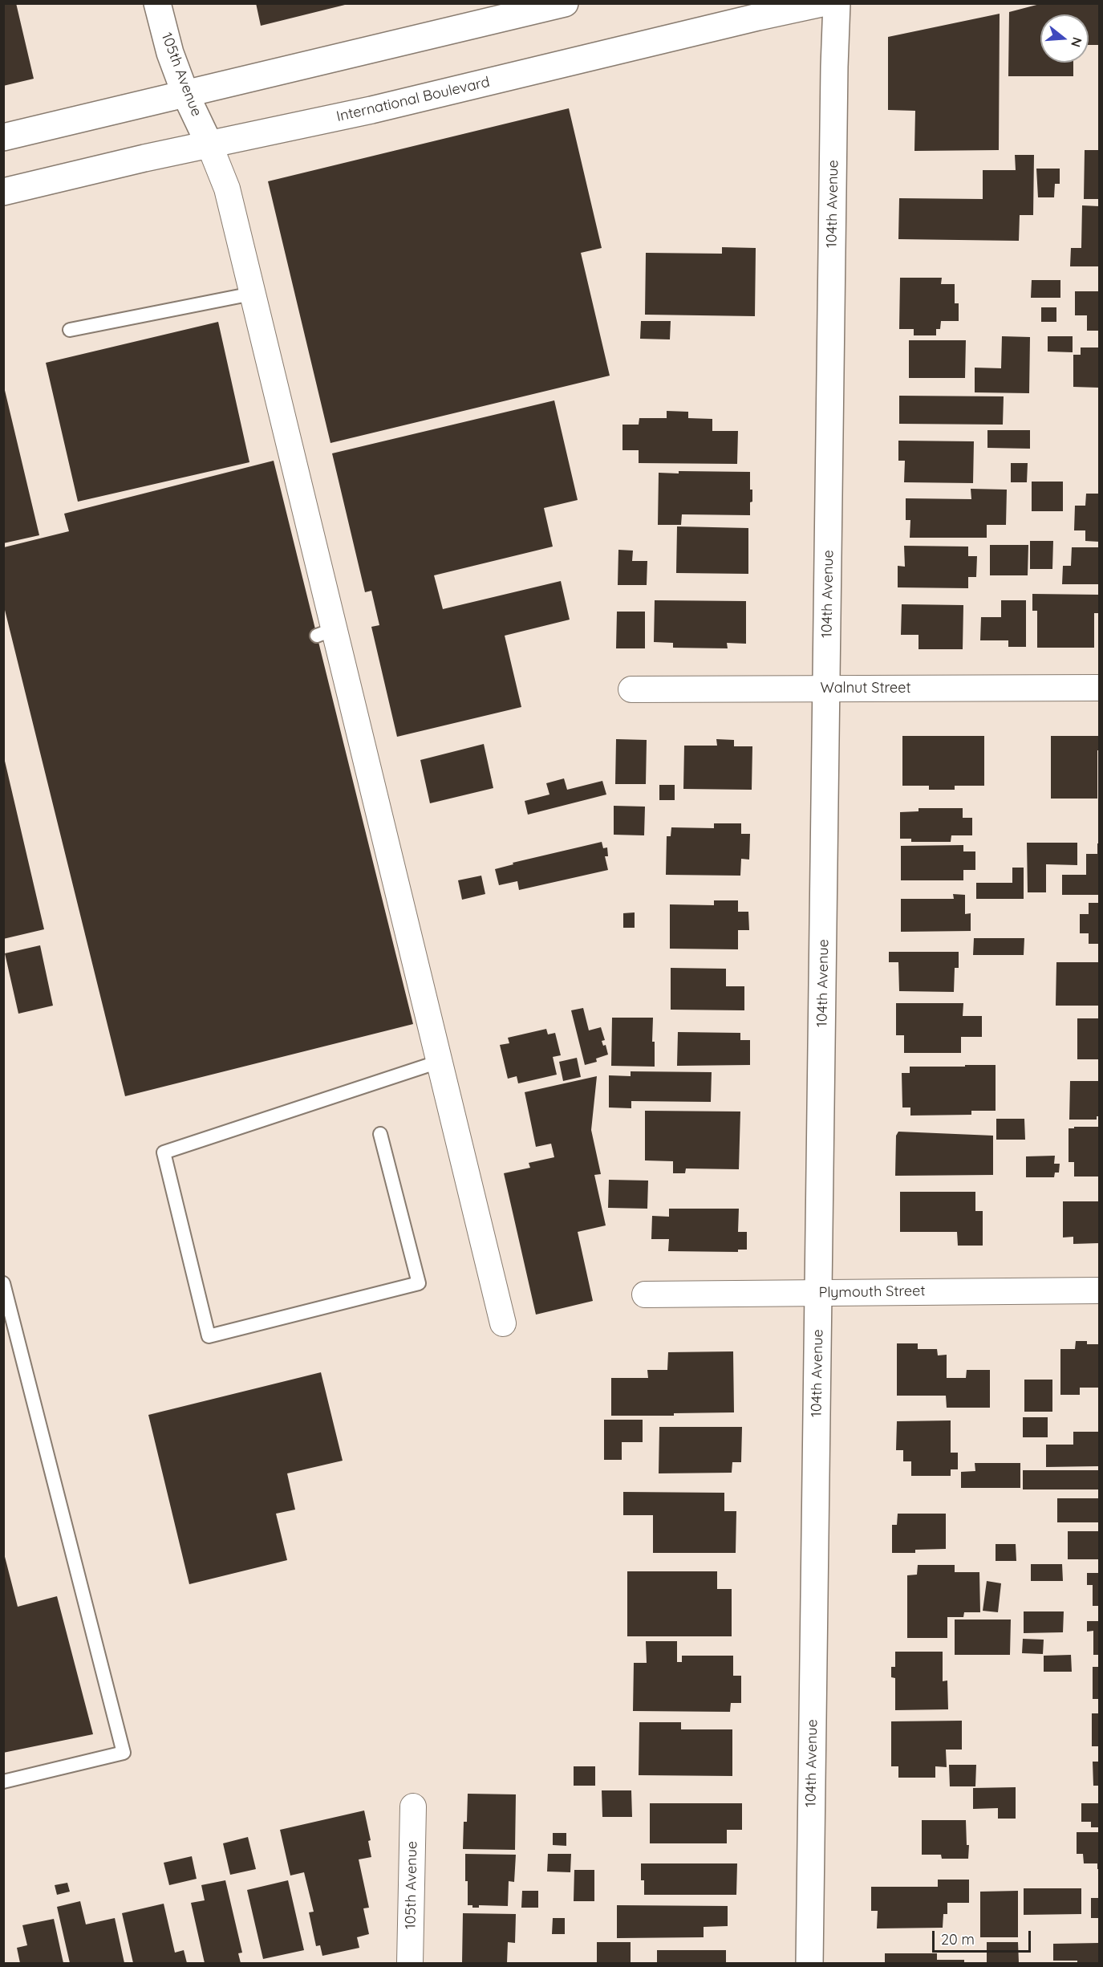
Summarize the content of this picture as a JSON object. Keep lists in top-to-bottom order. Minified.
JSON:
{"streets":{"street":["105th Avenue","International Boulevard","104th Avenue","Walnut Street","Plymouth Street"]},"crossings":[["105th Avenue","International Boulevard"],["104th Avenue","Walnut Street"],["104th Avenue","Plymouth Street"]],"scale_bar":"20 m","north":"right"}
